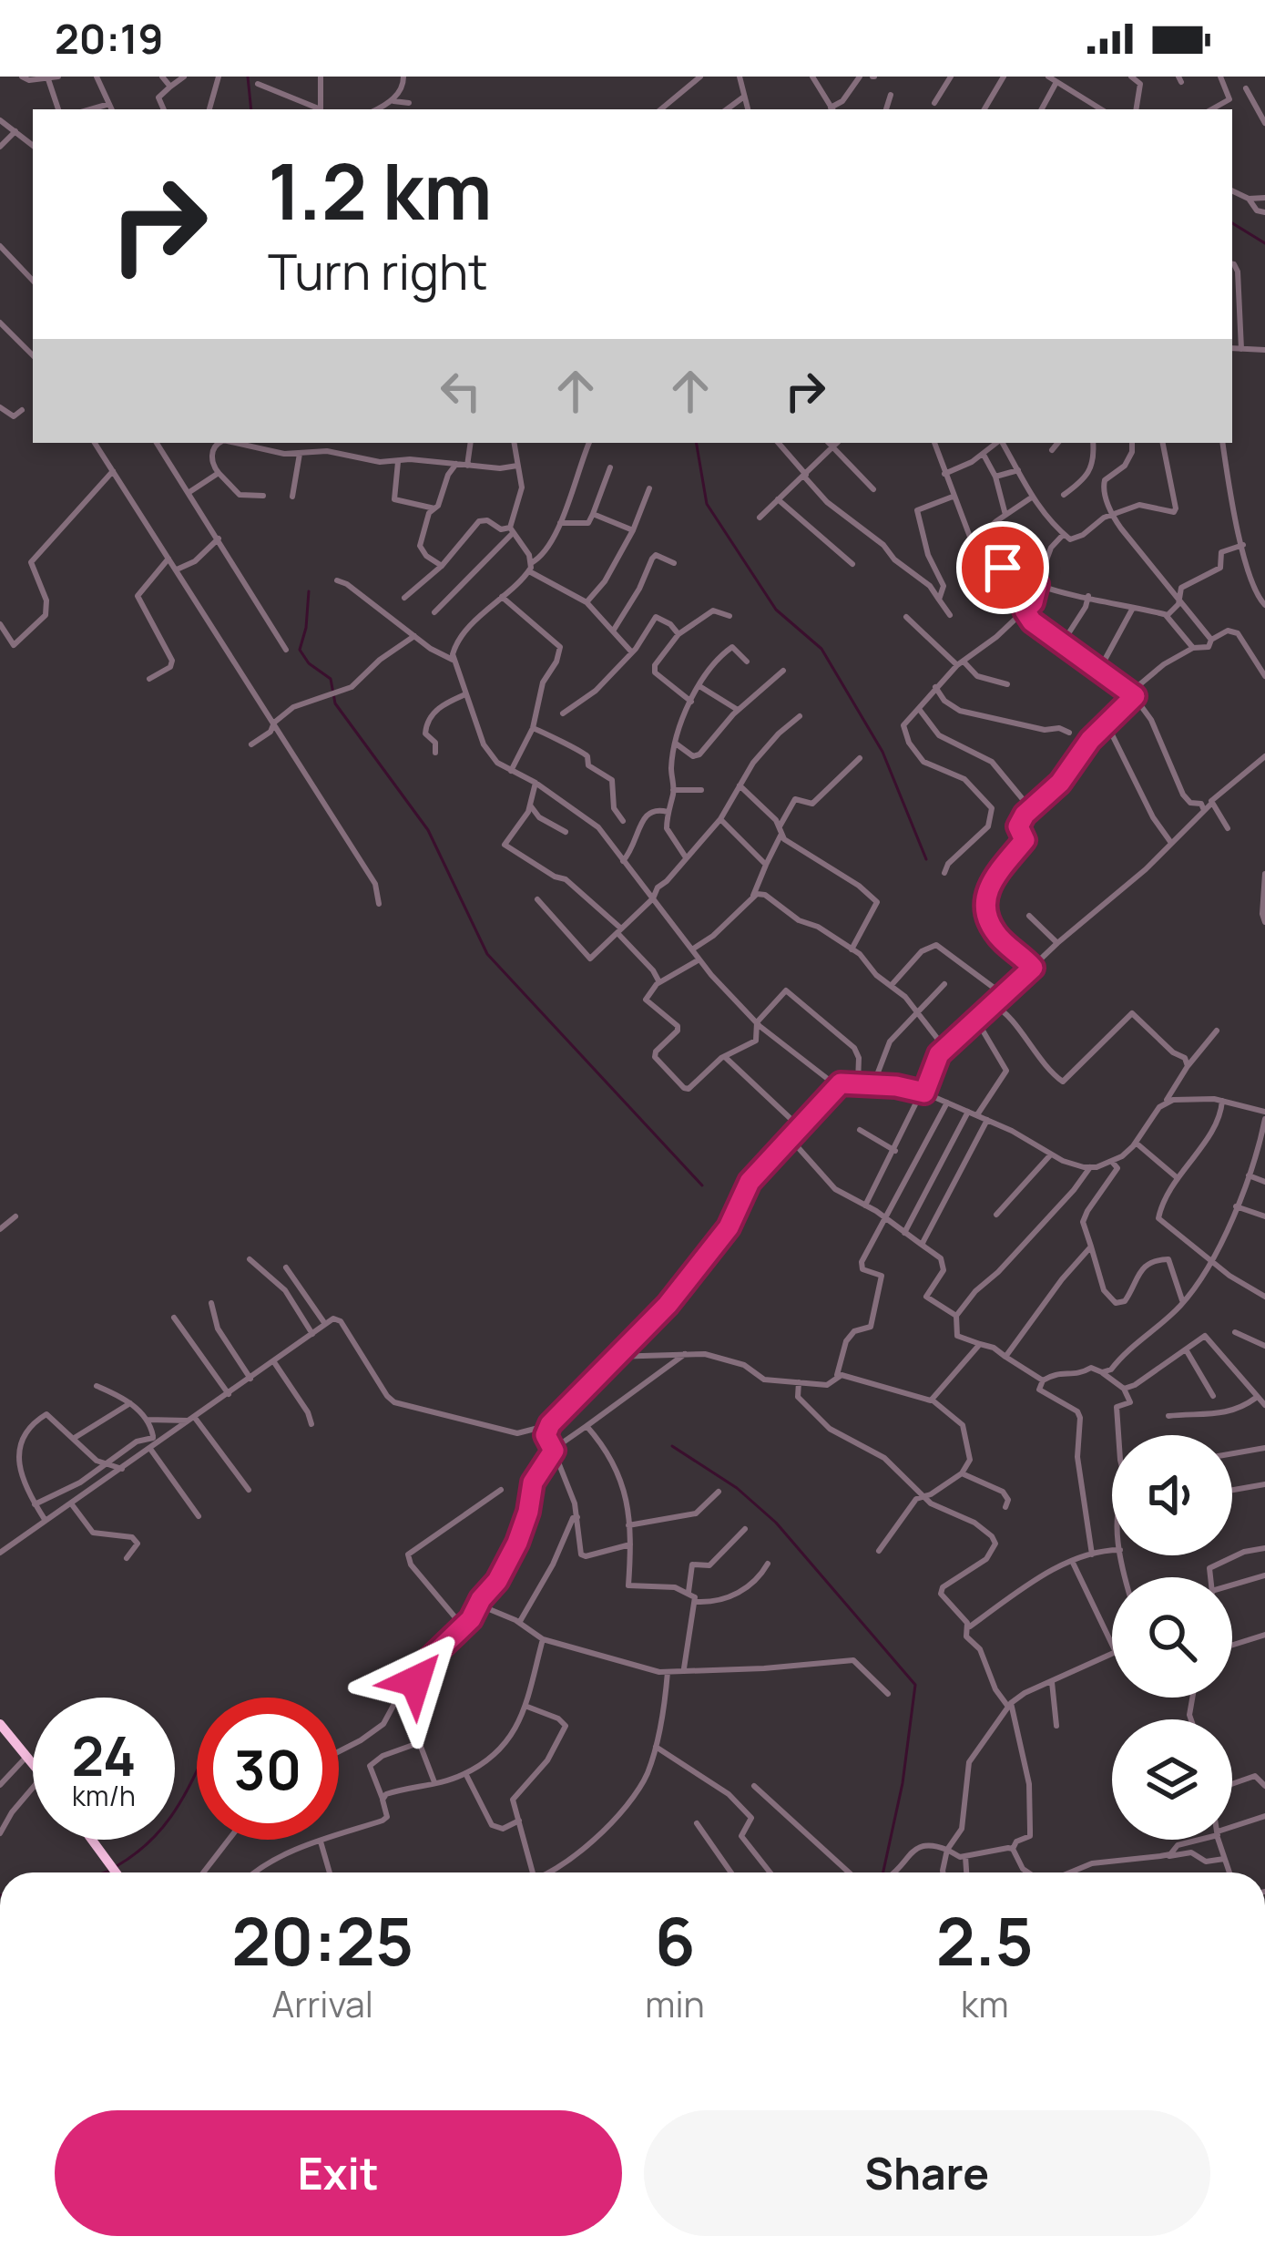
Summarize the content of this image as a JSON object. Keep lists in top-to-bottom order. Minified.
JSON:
{"page":{"status":"20:19","turn":["1.2 km","Turn right"],"speed":"24 km/h","limit":"30","eta":["20:25","Arrival","6","min","2.5","km"],"buttons":["Exit","Share"]}}
